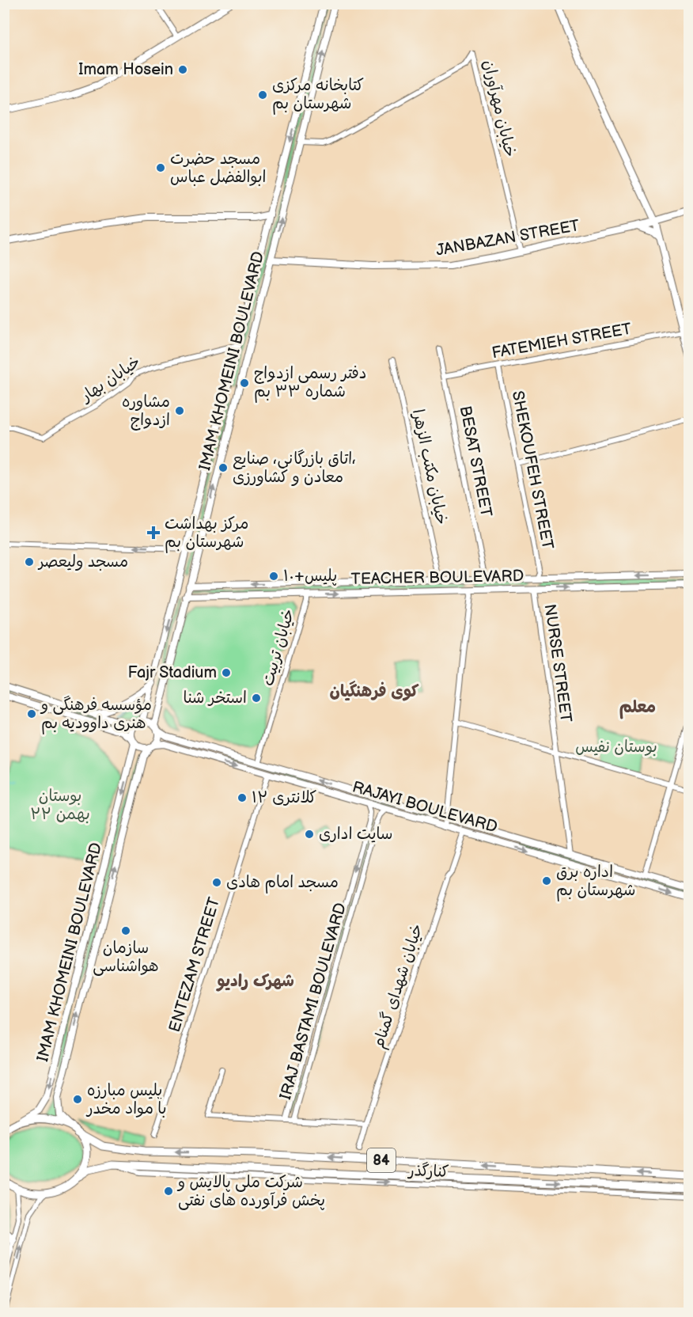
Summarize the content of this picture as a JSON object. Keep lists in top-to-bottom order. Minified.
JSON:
{"streets":{"highway":["84"],"main road":["JANBAZAN STREET","IMAM KHOMEINI BOULEVARD","TEACHER BOULEVARD","RAJAYI BOULEVARD"],"street":["خیابان مهرآوران","FATEMIEH STREET","خیابان بهار","BESAT STREET","خیابان مکتب الزهرا","SHEKOUFEH STREET","خیابان تربیت","NURSE STREET","ENTEZAM STREET","خیابان شهدای گمنام","IRAJ BASTAMI BOULEVARD","کنارگذر"]},"crossings":[["خیابان مهرآوران","JANBAZAN STREET"],["خیابان مهرآوران","IMAM KHOMEINI BOULEVARD"],["JANBAZAN STREET","IMAM KHOMEINI BOULEVARD"],["FATEMIEH STREET","BESAT STREET"],["FATEMIEH STREET","SHEKOUFEH STREET"],["IMAM KHOMEINI BOULEVARD","خیابان بهار"],["IMAM KHOMEINI BOULEVARD","TEACHER BOULEVARD"],["IMAM KHOMEINI BOULEVARD","RAJAYI BOULEVARD"],["IMAM KHOMEINI BOULEVARD","84"],["BESAT STREET","TEACHER BOULEVARD"],["خیابان مکتب الزهرا","TEACHER BOULEVARD"],["SHEKOUFEH STREET","TEACHER BOULEVARD"],["TEACHER BOULEVARD","خیابان تربیت"],["TEACHER BOULEVARD","NURSE STREET"],["خیابان تربیت","RAJAYI BOULEVARD"],["NURSE STREET","RAJAYI BOULEVARD"],["RAJAYI BOULEVARD","ENTEZAM STREET"],["RAJAYI BOULEVARD","خیابان شهدای گمنام"],["RAJAYI BOULEVARD","IRAJ BASTAMI BOULEVARD"],["84","کنارگذر"]],"one_way":["کنارگذر"],"districts":["کوی فرهنگیان","معلم","شهرک رادیو"],"parks":["بوستان نفیس","بوستان ۲۲ بهمن"],"places":{"other":["Imam Hosein","کتابخانه مرکزی شهرستان بم","مسجد حضرت ابوالفضل عباس","دفتر رسمی ازدواج شماره ۳۳ بم","مشاوره ازدواج","اتاق بازرگانی، صنایع، معادن و کشاورزی","مسجد ولیعصر","پلیس+۱۰","Fajr Stadium","استخر شنا","مؤسسه فرهنگی و هنری داوودیه بم","کلانتری ۱۲","سایت اداری","اداره برق شهرستان بم","مسجد امام هادی","سازمان هواشناسی","پلیس مبارزه با مواد مخدر","شرکت ملی پالایش و پخش فرآورده های نفتی"],"health":["مرکز بهداشت شهرستان بم"]}}
